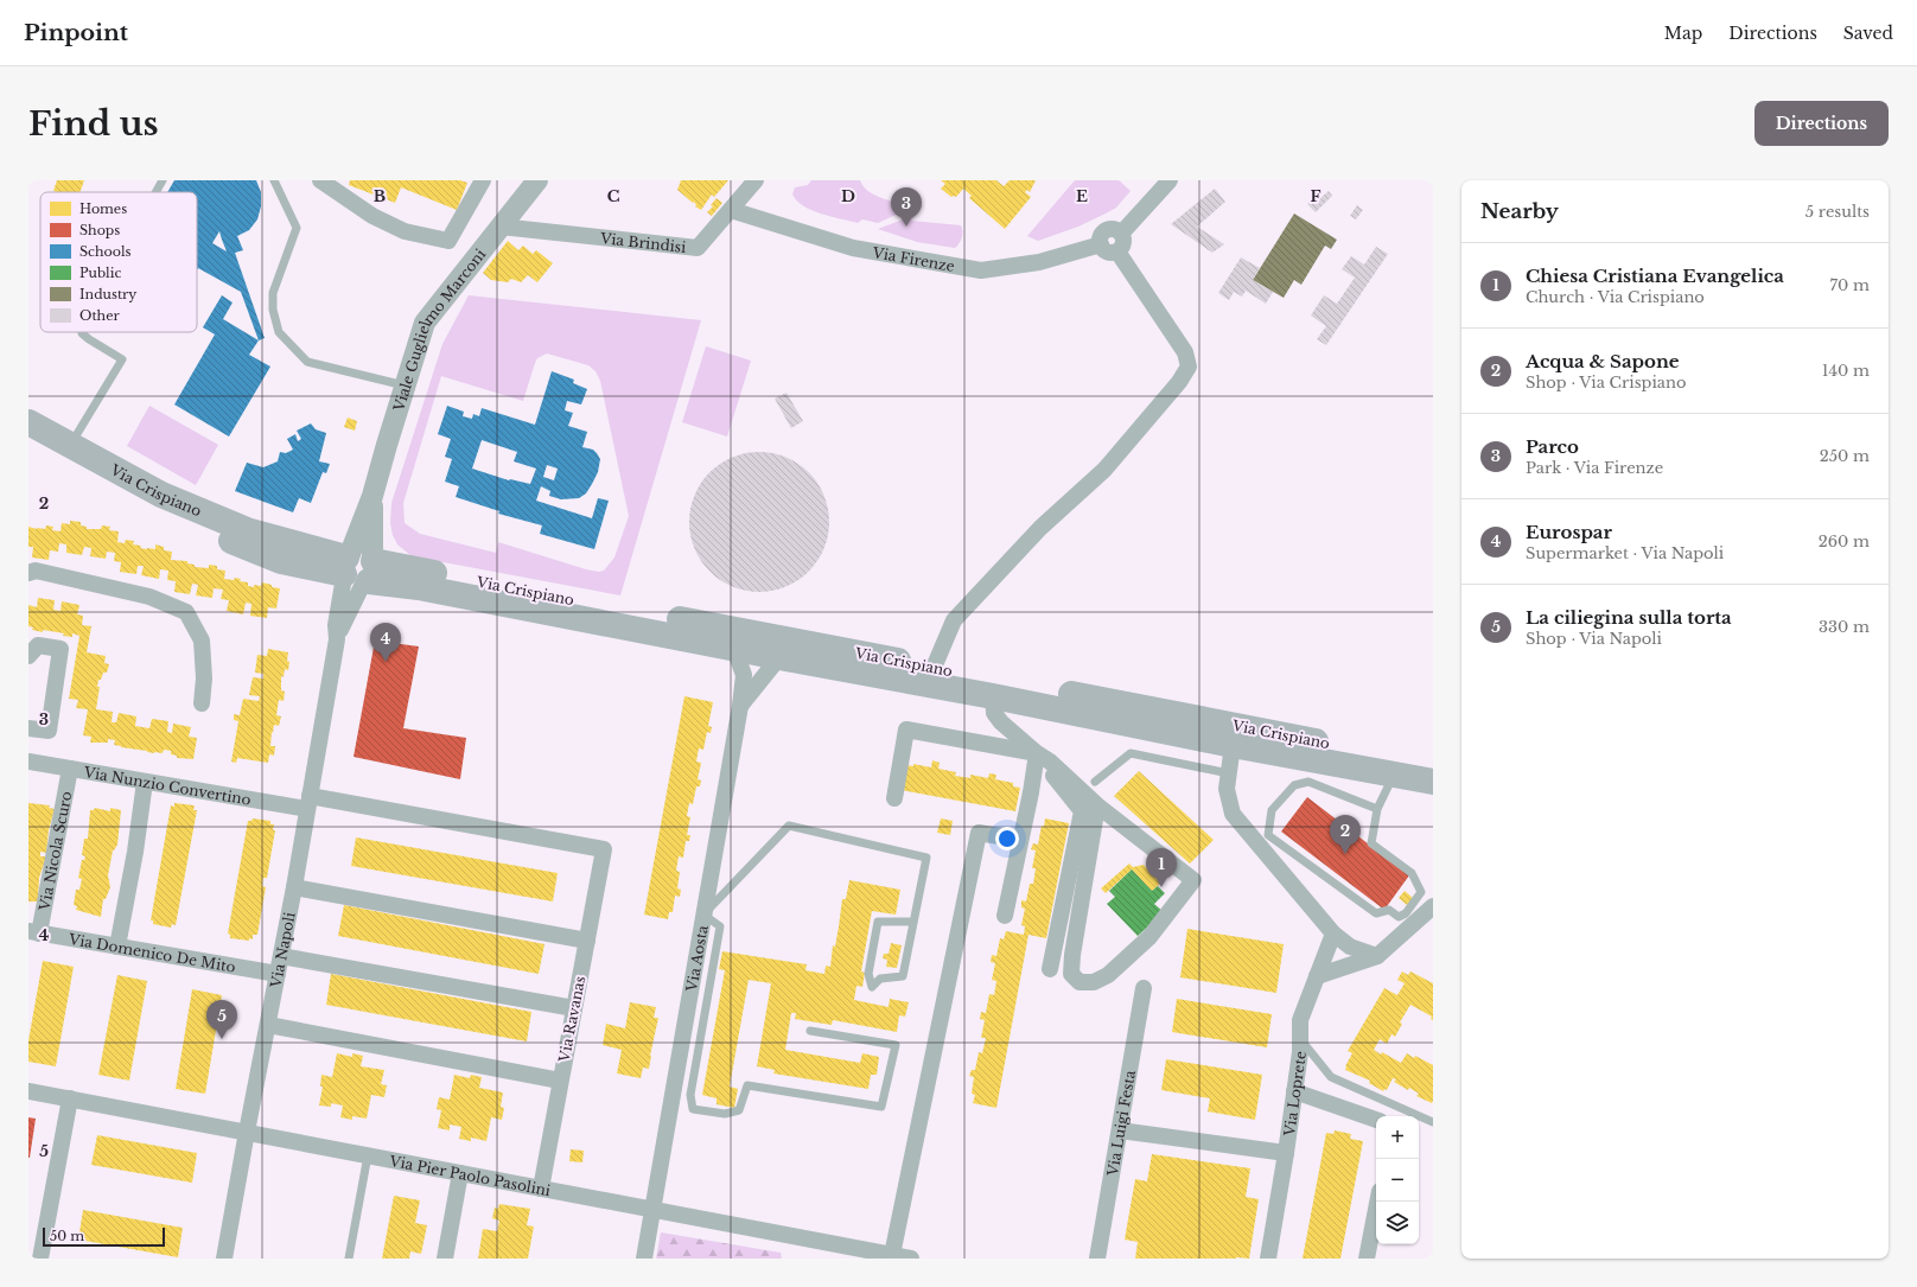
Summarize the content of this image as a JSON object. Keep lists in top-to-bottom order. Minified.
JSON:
{"streets":{"main road":["Via Crispiano"],"street":["Via Brindisi","Via Firenze","Viale Guglielmo Marconi","Via Nunzio Convertino","Via Nicola Scuro","Via Napoli","Via Domenico De Mito","Via Aosta","Via Ravanas","Via Loprete","Via Luigi Festa","Via Pier Paolo Pasolini"]},"crossings":[["Via Brindisi","Via Firenze"],["Via Brindisi","Viale Guglielmo Marconi"],["Viale Guglielmo Marconi","Via Crispiano"],["Viale Guglielmo Marconi","Via Napoli"],["Via Crispiano","Via Napoli"],["Via Crispiano","Via Aosta"],["Via Crispiano","Via Loprete"],["Via Nunzio Convertino","Via Nicola Scuro"],["Via Nunzio Convertino","Via Napoli"],["Via Nunzio Convertino","Via Ravanas"],["Via Nicola Scuro","Via Domenico De Mito"],["Via Napoli","Via Domenico De Mito"],["Via Napoli","Via Pier Paolo Pasolini"],["Via Aosta","Via Pier Paolo Pasolini"],["Via Ravanas","Via Pier Paolo Pasolini"]],"legend":["Homes","Shops","Schools","Public","Industry","Other"],"scale_bar":"50 m","page":{"header":"Pinpoint","nav":["Map","Directions","Saved"],"buttons":"Directions","title":"Find us","heading":["Nearby","5 results"],"pins":["3","4","2","1","5"],"list":[{"mark":"1","name":"Chiesa Cristiana Evangelica","note":"Church · Via Crispiano","value":"70 m"},{"mark":"2","name":"Acqua & Sapone","note":"Shop · Via Crispiano","value":"140 m"},{"mark":"3","name":"Parco","note":"Park · Via Firenze","value":"250 m"},{"mark":"4","name":"Eurospar","note":"Supermarket · Via Napoli","value":"260 m"},{"mark":"5","name":"La ciliegina sulla torta","note":"Shop · Via Napoli","value":"330 m"}],"map_buttons":["+","−"],"scale":"50 m"},"grid":{"columns":["B","C","D","E","F"],"rows":["2","3","4","5"]}}
